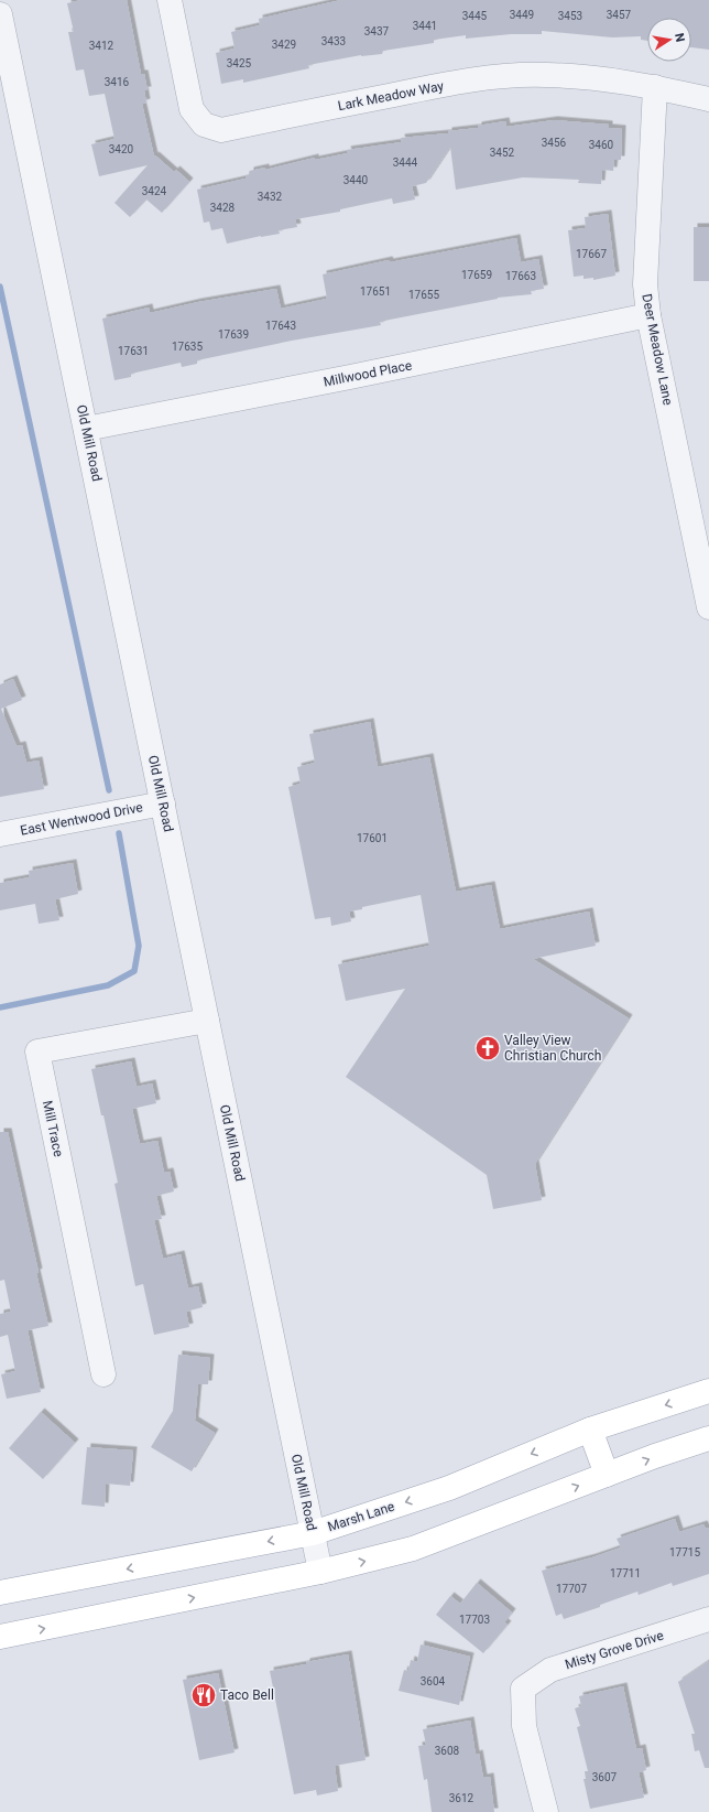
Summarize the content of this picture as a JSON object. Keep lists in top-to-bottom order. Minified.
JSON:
{"streets":{"main road":["Marsh Lane"],"street":["Lark Meadow Way","Deer Meadow Lane","Millwood Place","Old Mill Road","East Wentwood Drive","Mill Trace","Misty Grove Drive"]},"crossings":[["Lark Meadow Way","Deer Meadow Lane"],["Deer Meadow Lane","Millwood Place"],["Millwood Place","Old Mill Road"],["Old Mill Road","East Wentwood Drive"],["Old Mill Road","Mill Trace"],["Old Mill Road","Marsh Lane"]],"places":{"church":["Valley View Christian Church"],"restaurant":["Taco Bell"]},"house_numbers":["3449","3457","3445","3453","3441","3437","3433","3429","3412","3425","3416","3456","3460","3420","3452","3444","3440","3424","3432","3428","17667","17659","17663","17651","17655","17643","17639","17635","17631","17601","17715","17711","17707","17703","3604","3608","3607","3612"],"north":"right"}
